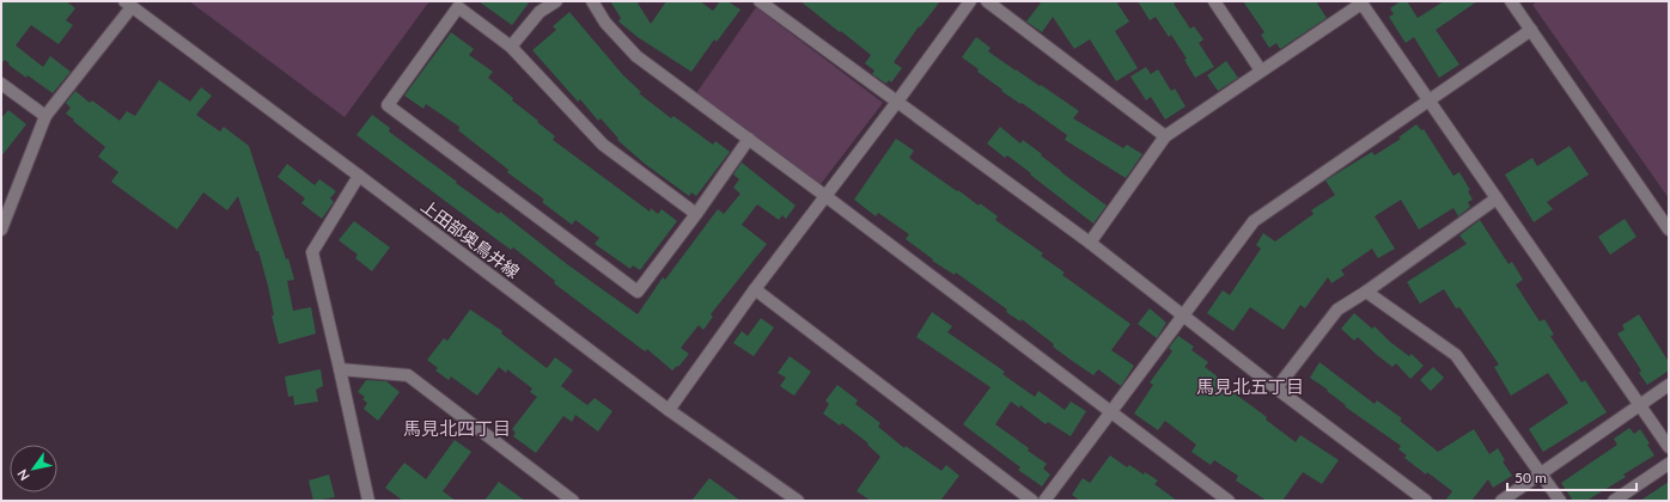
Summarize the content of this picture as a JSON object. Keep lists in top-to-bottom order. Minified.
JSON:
{"streets":{"street":["上田部奥鳥井線"]},"districts":["馬見北五丁目","馬見北四丁目"],"scale_bar":"50 m","north":"bottom left"}
